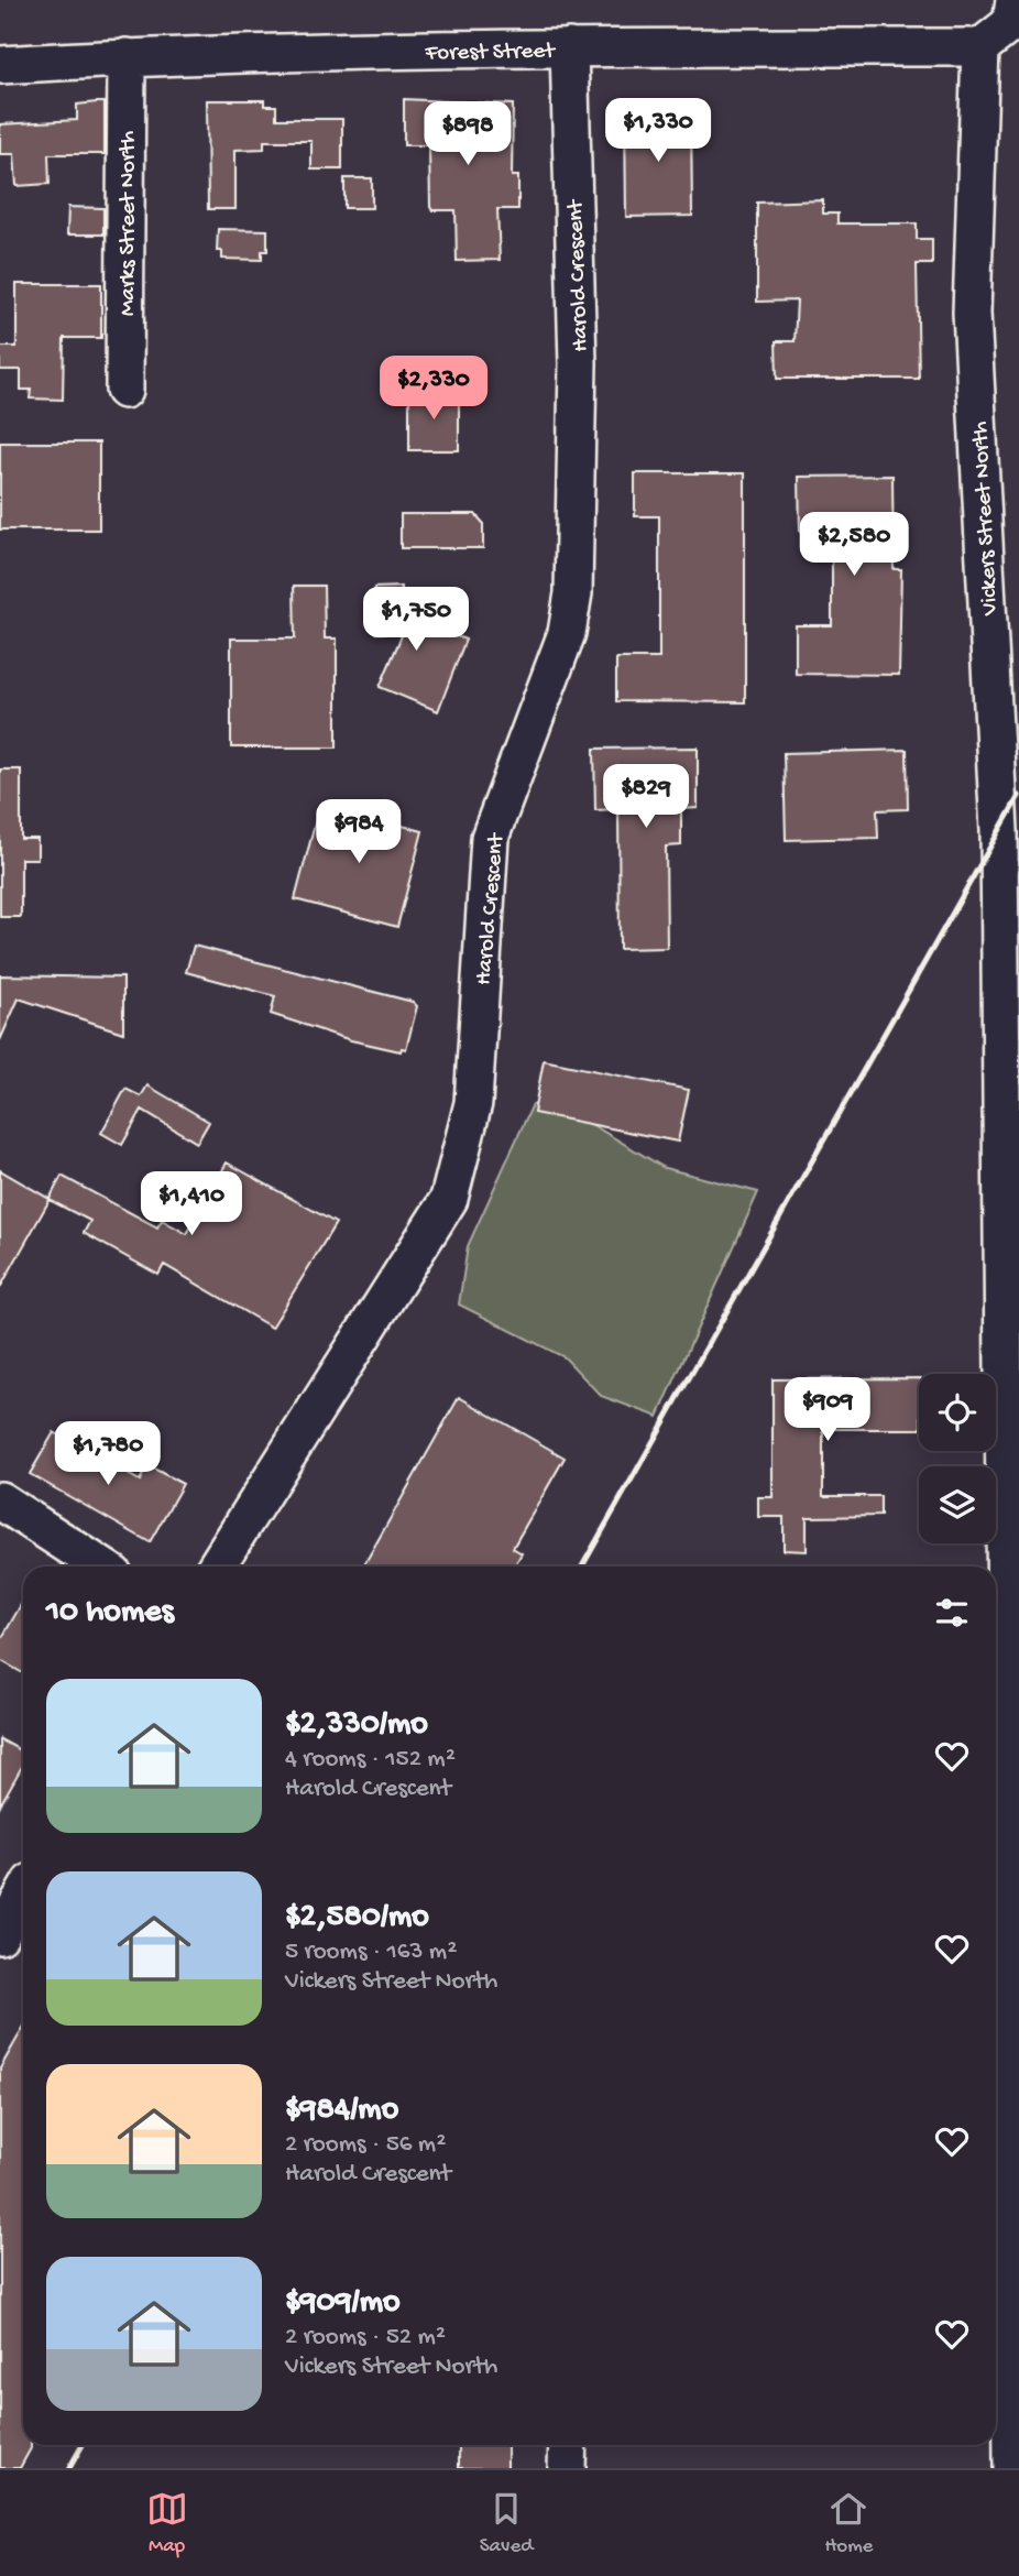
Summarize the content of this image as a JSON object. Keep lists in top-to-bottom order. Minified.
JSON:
{"streets":{"street":["Forest Street","Marks Street North","Harold Crescent","Vickers Street North"]},"crossings":[["Forest Street","Marks Street North"],["Forest Street","Harold Crescent"],["Forest Street","Vickers Street North"]],"page":{"price":["$1,330","$898","$2,330","$2,580","$1,750","$829","$984","$1,410","$909","$1,780"],"heading":"10 homes","list":[{"name":"$2,330/mo","note":"4 rooms · 152 m² · Harold Crescent"},{"name":"$2,580/mo","note":"5 rooms · 163 m² · Vickers Street North"},{"name":"$984/mo","note":"2 rooms · 56 m² · Harold Crescent"},{"name":"$909/mo","note":"2 rooms · 52 m² · Vickers Street North"}],"tabs":["Map","Saved","Home"]}}
